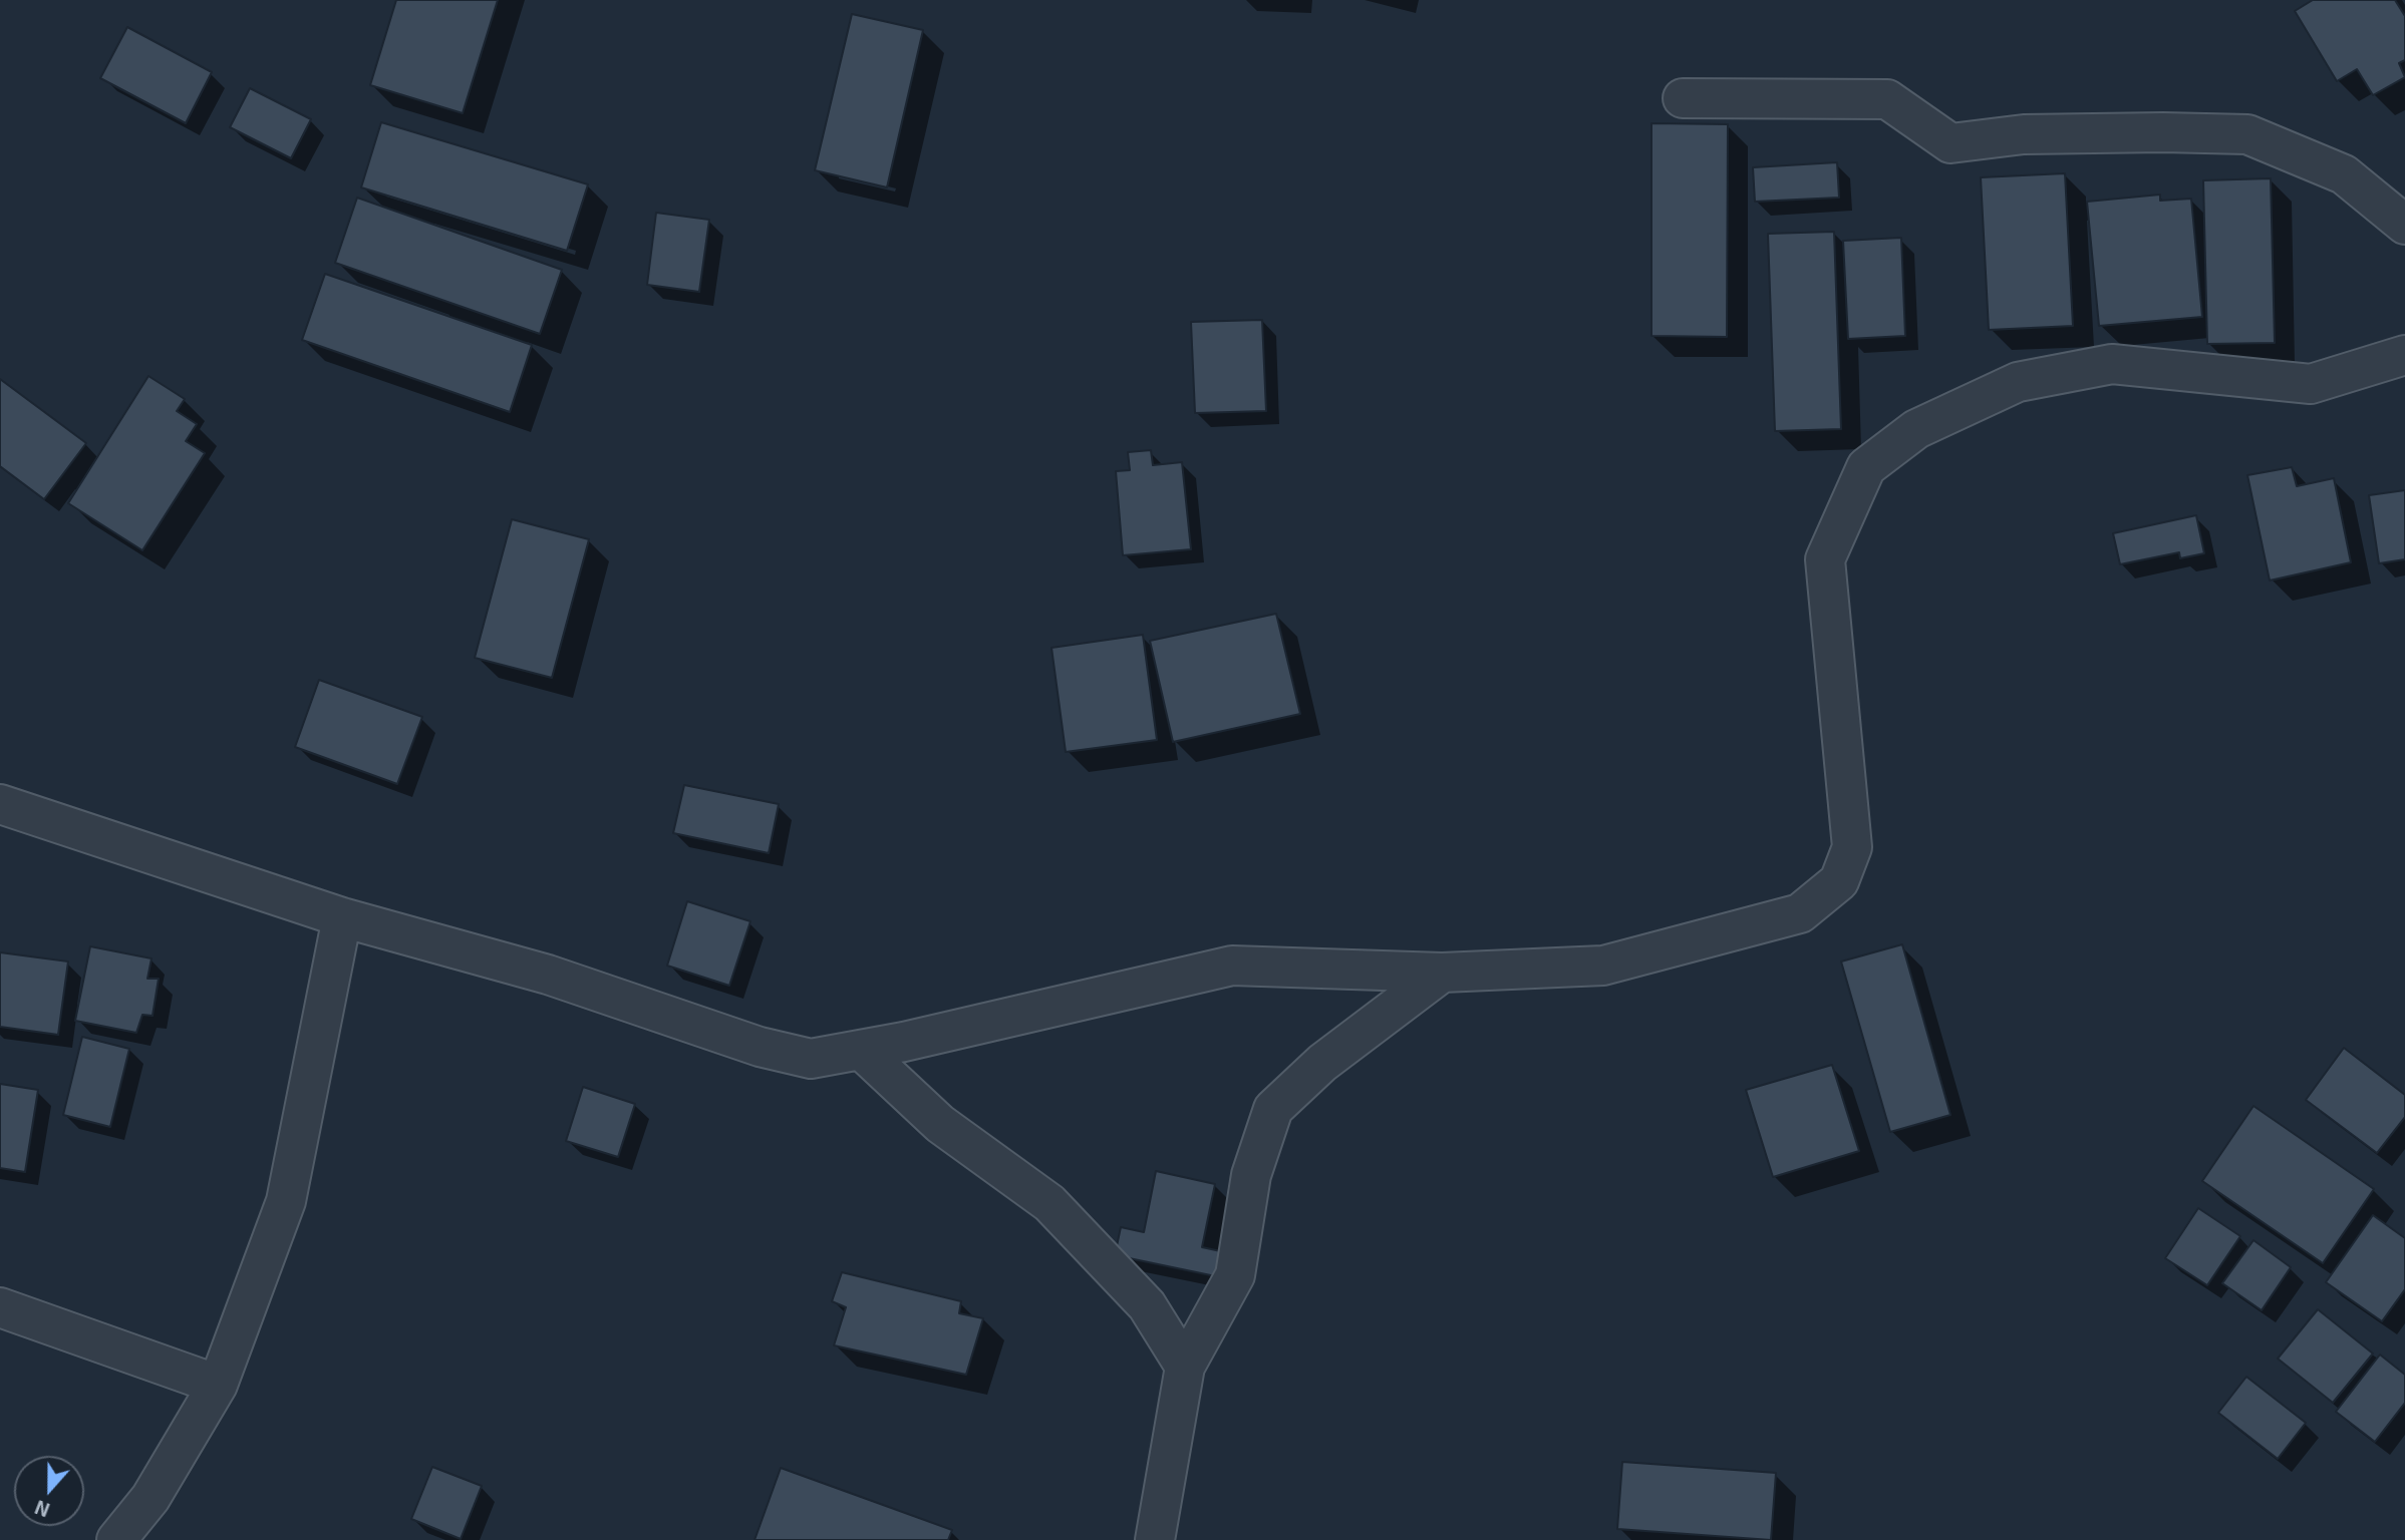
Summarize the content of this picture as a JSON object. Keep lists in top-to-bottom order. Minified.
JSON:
{"north":"bottom"}
